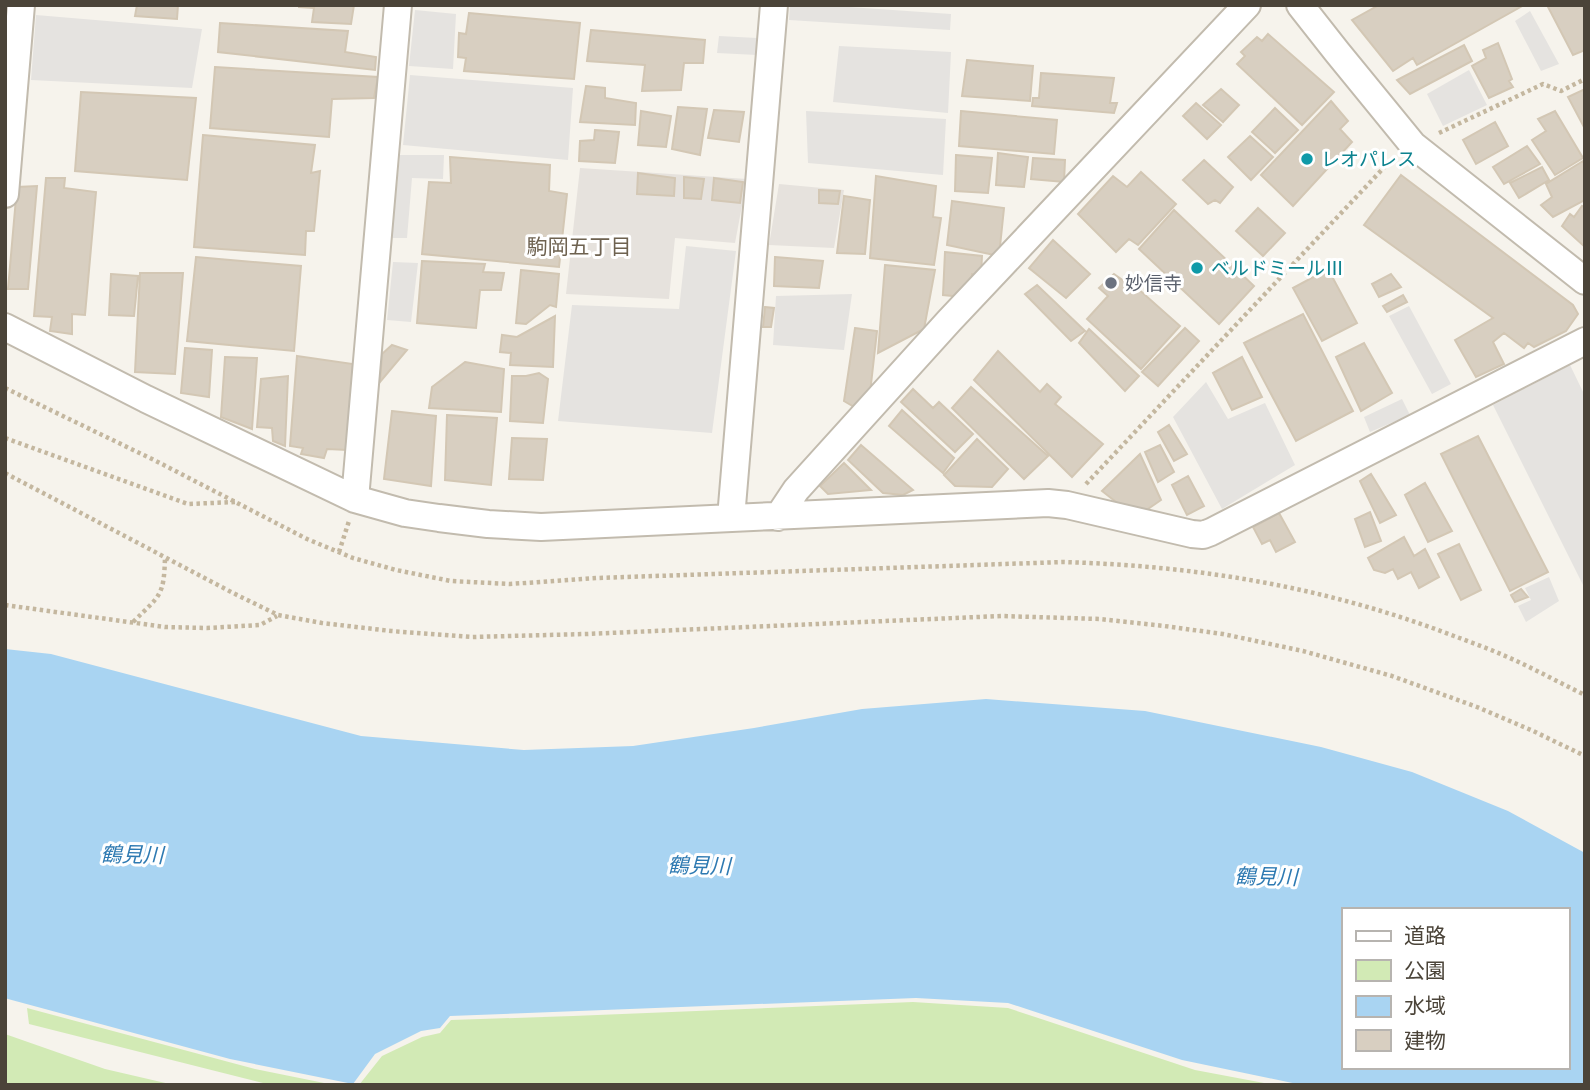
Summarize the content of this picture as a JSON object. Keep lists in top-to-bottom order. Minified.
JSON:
{"districts":["駒岡五丁目"],"water":["鶴見川"],"places":["レオパレス","ベルドミールⅢ","妙信寺"],"legend":["道路","公園","水域","建物"]}
